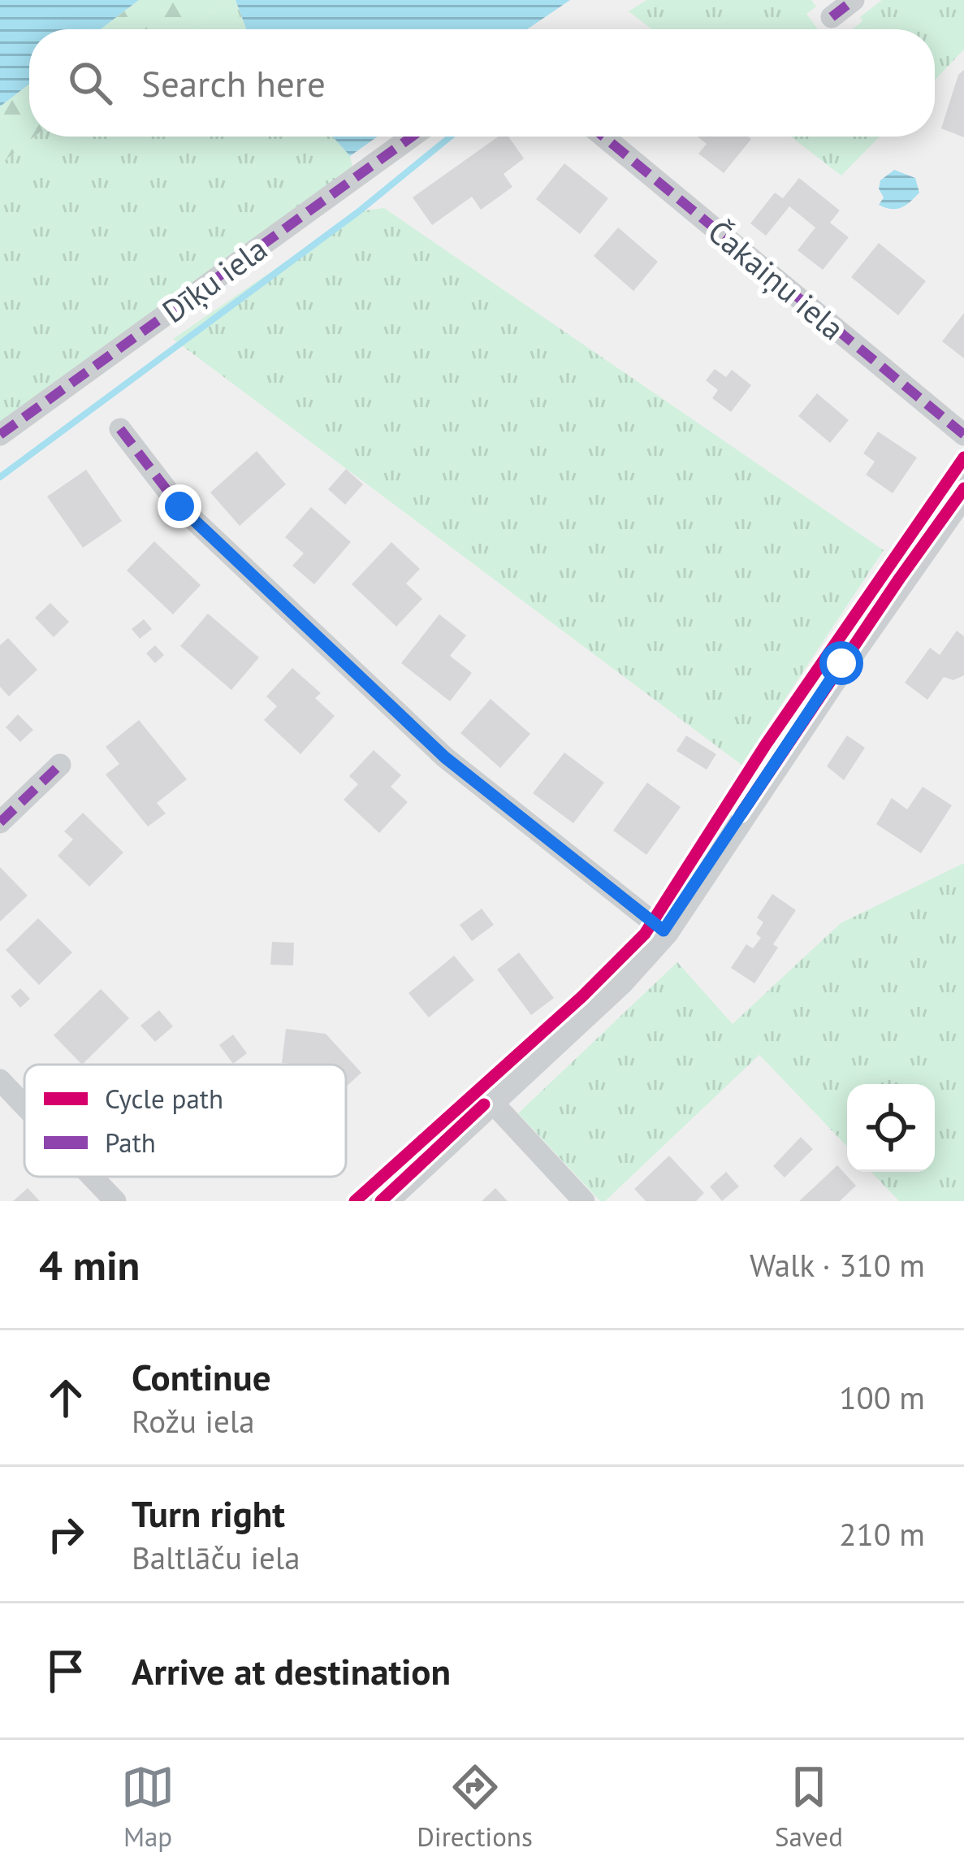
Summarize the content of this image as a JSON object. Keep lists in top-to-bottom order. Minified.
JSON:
{"streets":{"street":["Dīķu iela","Čakaiņu iela"]},"legend":["Cycle path","Path"],"page":{"search":"Search here","heading":["4 min","Walk · 310 m"],"list":[["Continue","Rožu iela","100 m"],["Turn right","Baltlāču iela","210 m"],"Arrive at destination"],"nav":["Map","Directions","Saved"]}}
